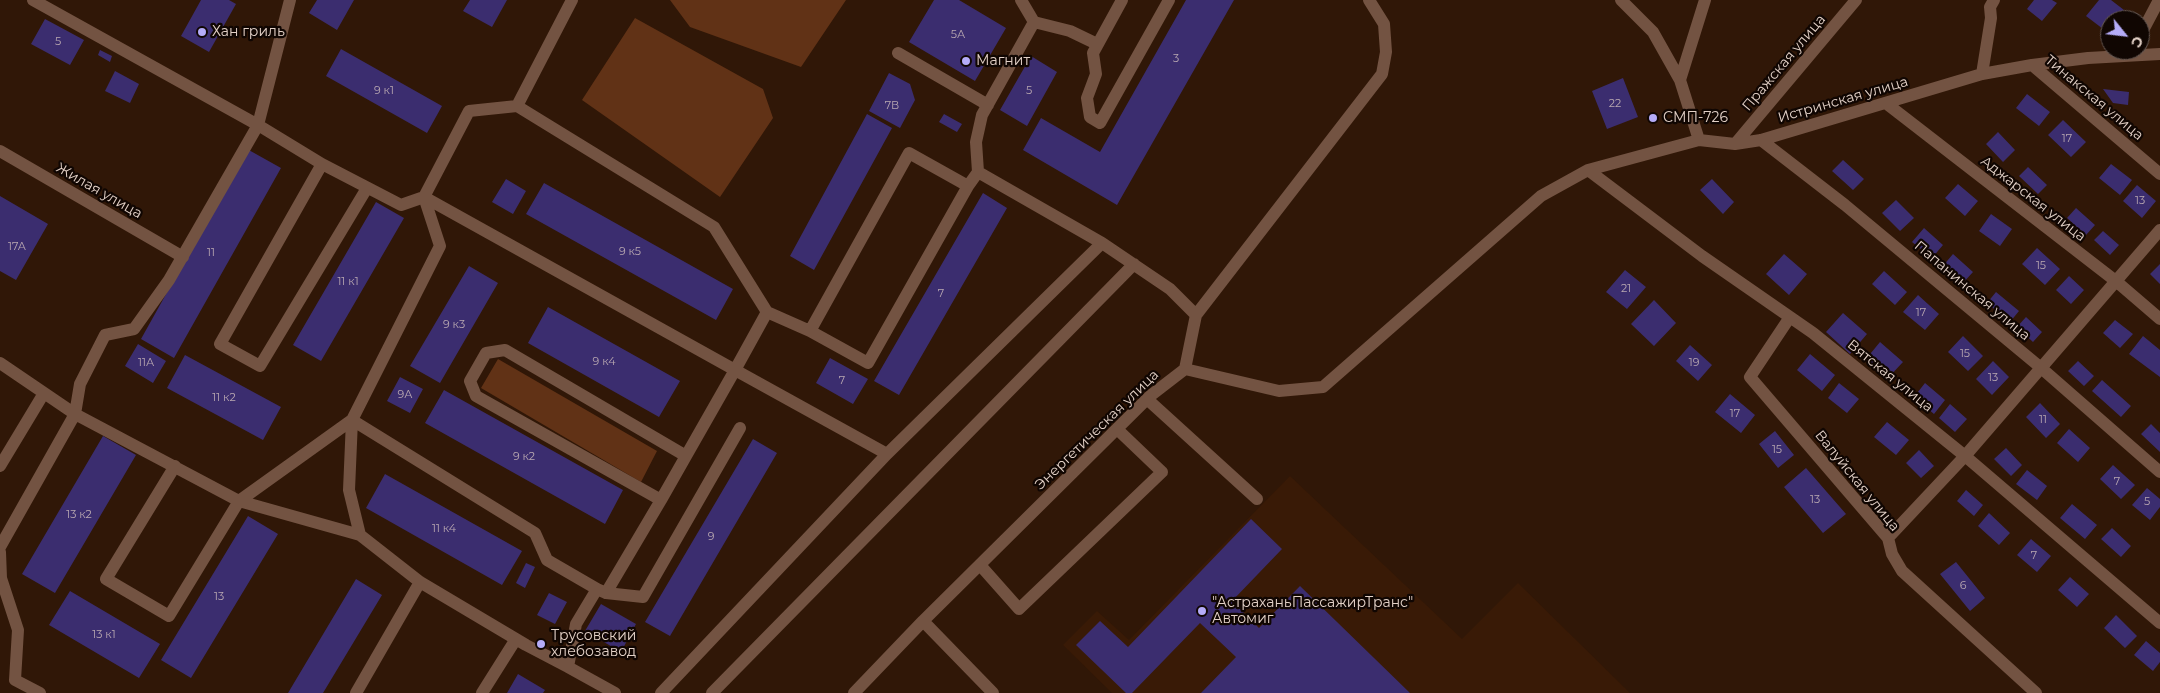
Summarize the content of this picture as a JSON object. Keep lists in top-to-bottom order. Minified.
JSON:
{"streets":{"street":["Пражская улица","Тинакская улица","Истринская улица","Жилая улица","Аджарская улица","Папанинская улица","Вятская улица","Энергетическая улица","Валуйская улица"]},"crossings":[["Пражская улица","Истринская улица"],["Тинакская улица","Истринская улица"],["Истринская улица","Аджарская улица"],["Истринская улица","Папанинская улица"],["Истринская улица","Вятская улица"],["Истринская улица","Энергетическая улица"],["Вятская улица","Валуйская улица"]],"places":["Хан гриль","Магнит","СМП-726","\"АстраханьПассажирТранс\" Автомиг","Трусовский хлебозавод"],"house_numbers":["5А","5","3","9 к1","5","22","7В","17","13","17А","9 к5","11","15","11 к1","21","7","17","9 к3","15","9 к4","11А","19","13","7","9А","11 к2","17","11","15","9 к2","7","13","5","13 к2","11 к4","9","7","6","13","13 к1"],"north":"bottom right"}
